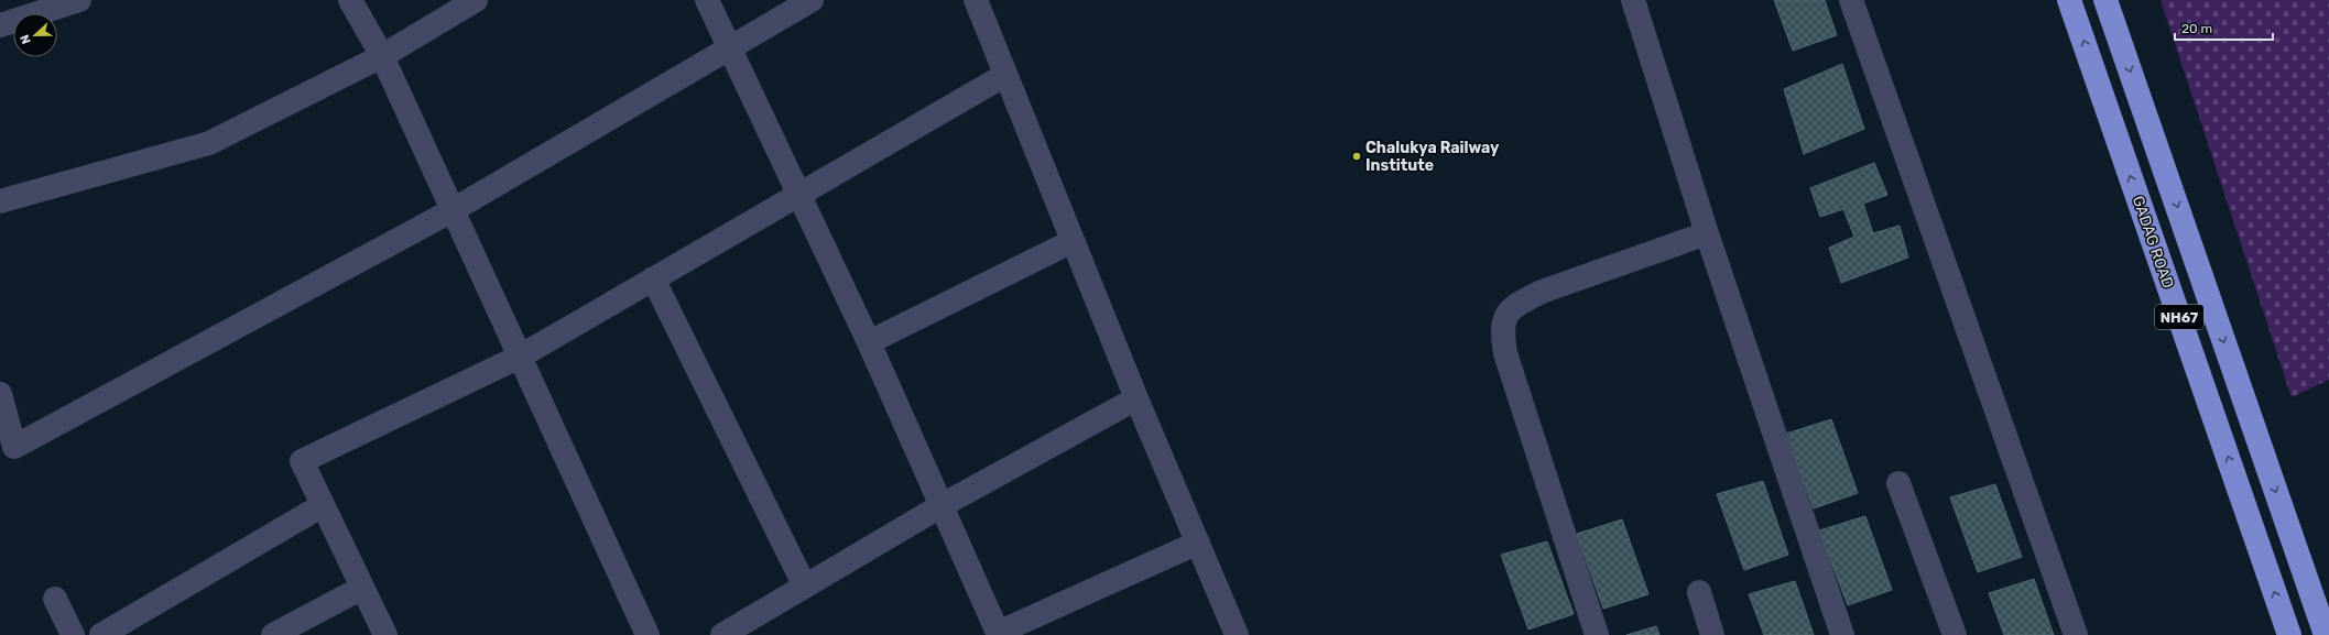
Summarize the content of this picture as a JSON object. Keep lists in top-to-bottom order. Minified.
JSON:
{"streets":{"highway":["GADAG ROAD","NH67"]},"places":["Chalukya Railway Institute"],"scale_bar":"20 m","north":"left"}
